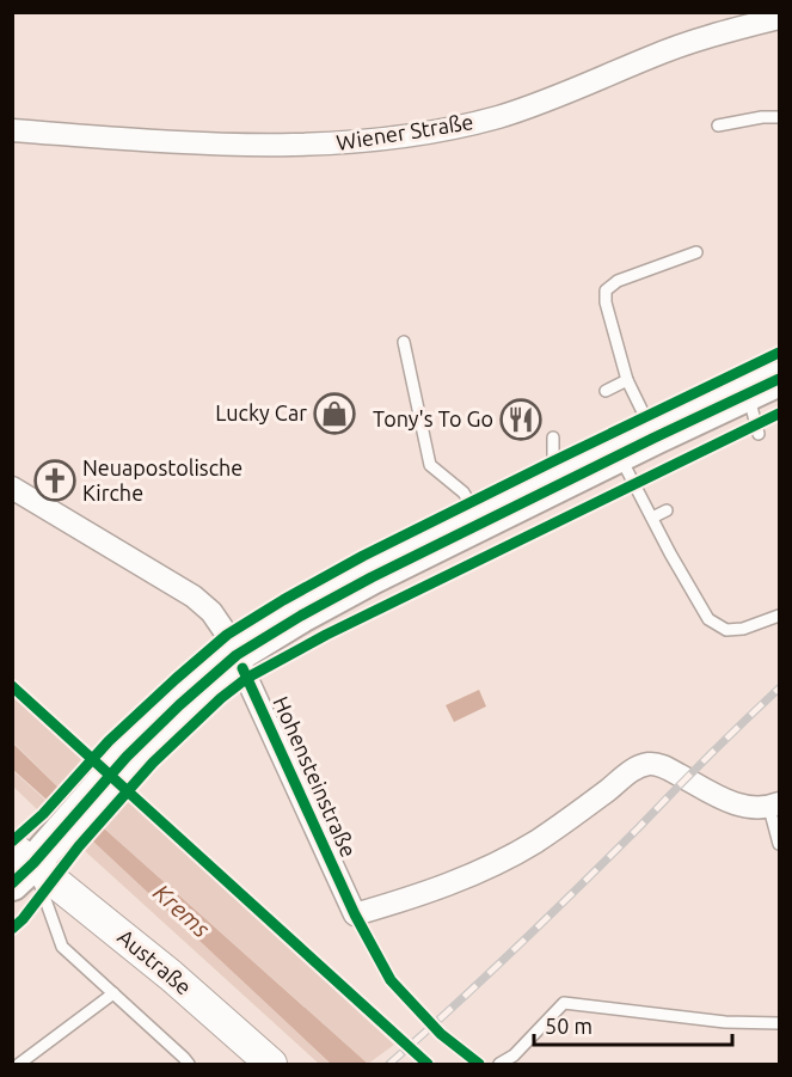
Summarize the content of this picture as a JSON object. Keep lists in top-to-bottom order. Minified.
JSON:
{"streets":{"main road":["Austraße"],"street":["Wiener Straße","Hohensteinstraße"]},"water":["Krems"],"places":{"shop":["Lucky Car"],"restaurant":["Tony's To Go"],"church":["Neuapostolische Kirche"]},"scale_bar":"50 m"}
